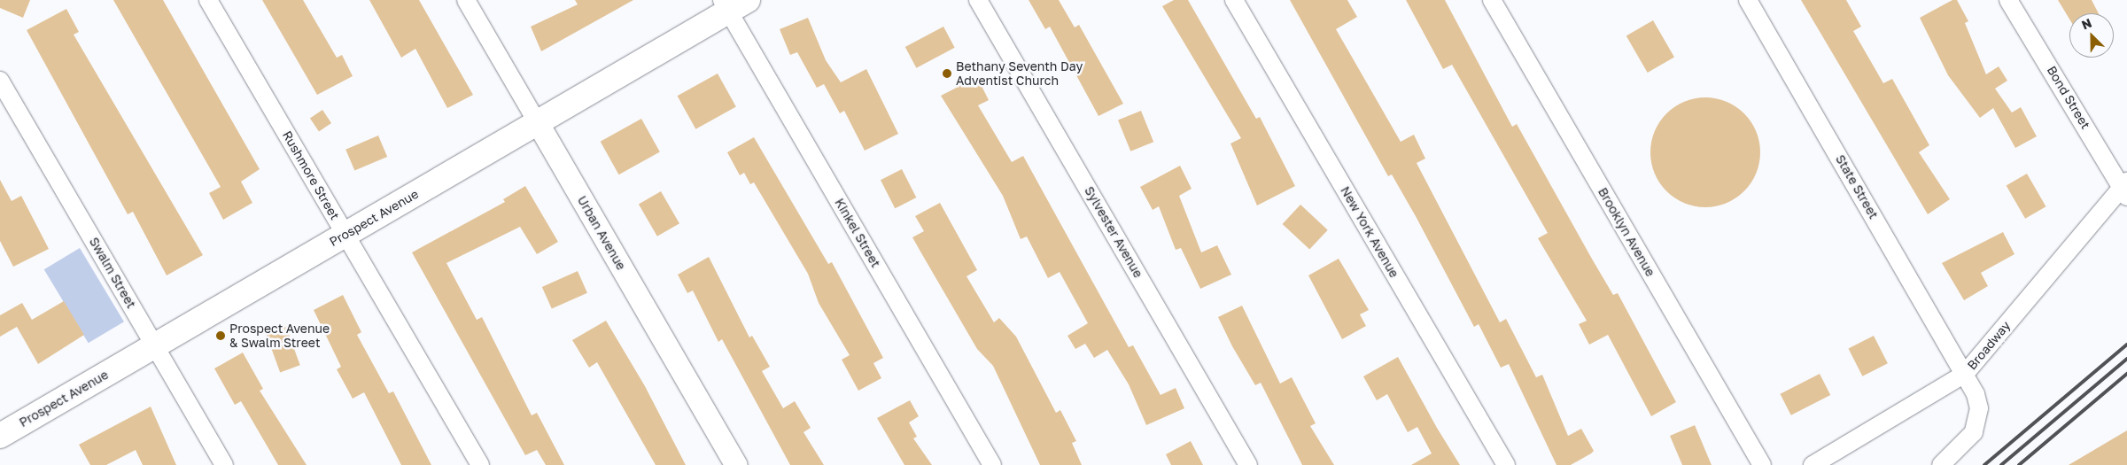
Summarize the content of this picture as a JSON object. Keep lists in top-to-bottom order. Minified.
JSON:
{"streets":{"main road":["Prospect Avenue"],"street":["Bond Street","Rushmore Street","State Street","Sylvester Avenue","New York Avenue","Brooklyn Avenue","Urban Avenue","Kinkel Street","Swalm Street","Broadway"]},"crossings":[["Bond Street","Broadway"],["Rushmore Street","Prospect Avenue"],["State Street","Broadway"],["Prospect Avenue","Urban Avenue"],["Prospect Avenue","Kinkel Street"],["Prospect Avenue","Swalm Street"]],"places":["Bethany Seventh Day Adventist Church","Prospect Avenue & Swalm Street"],"north":"top left"}
